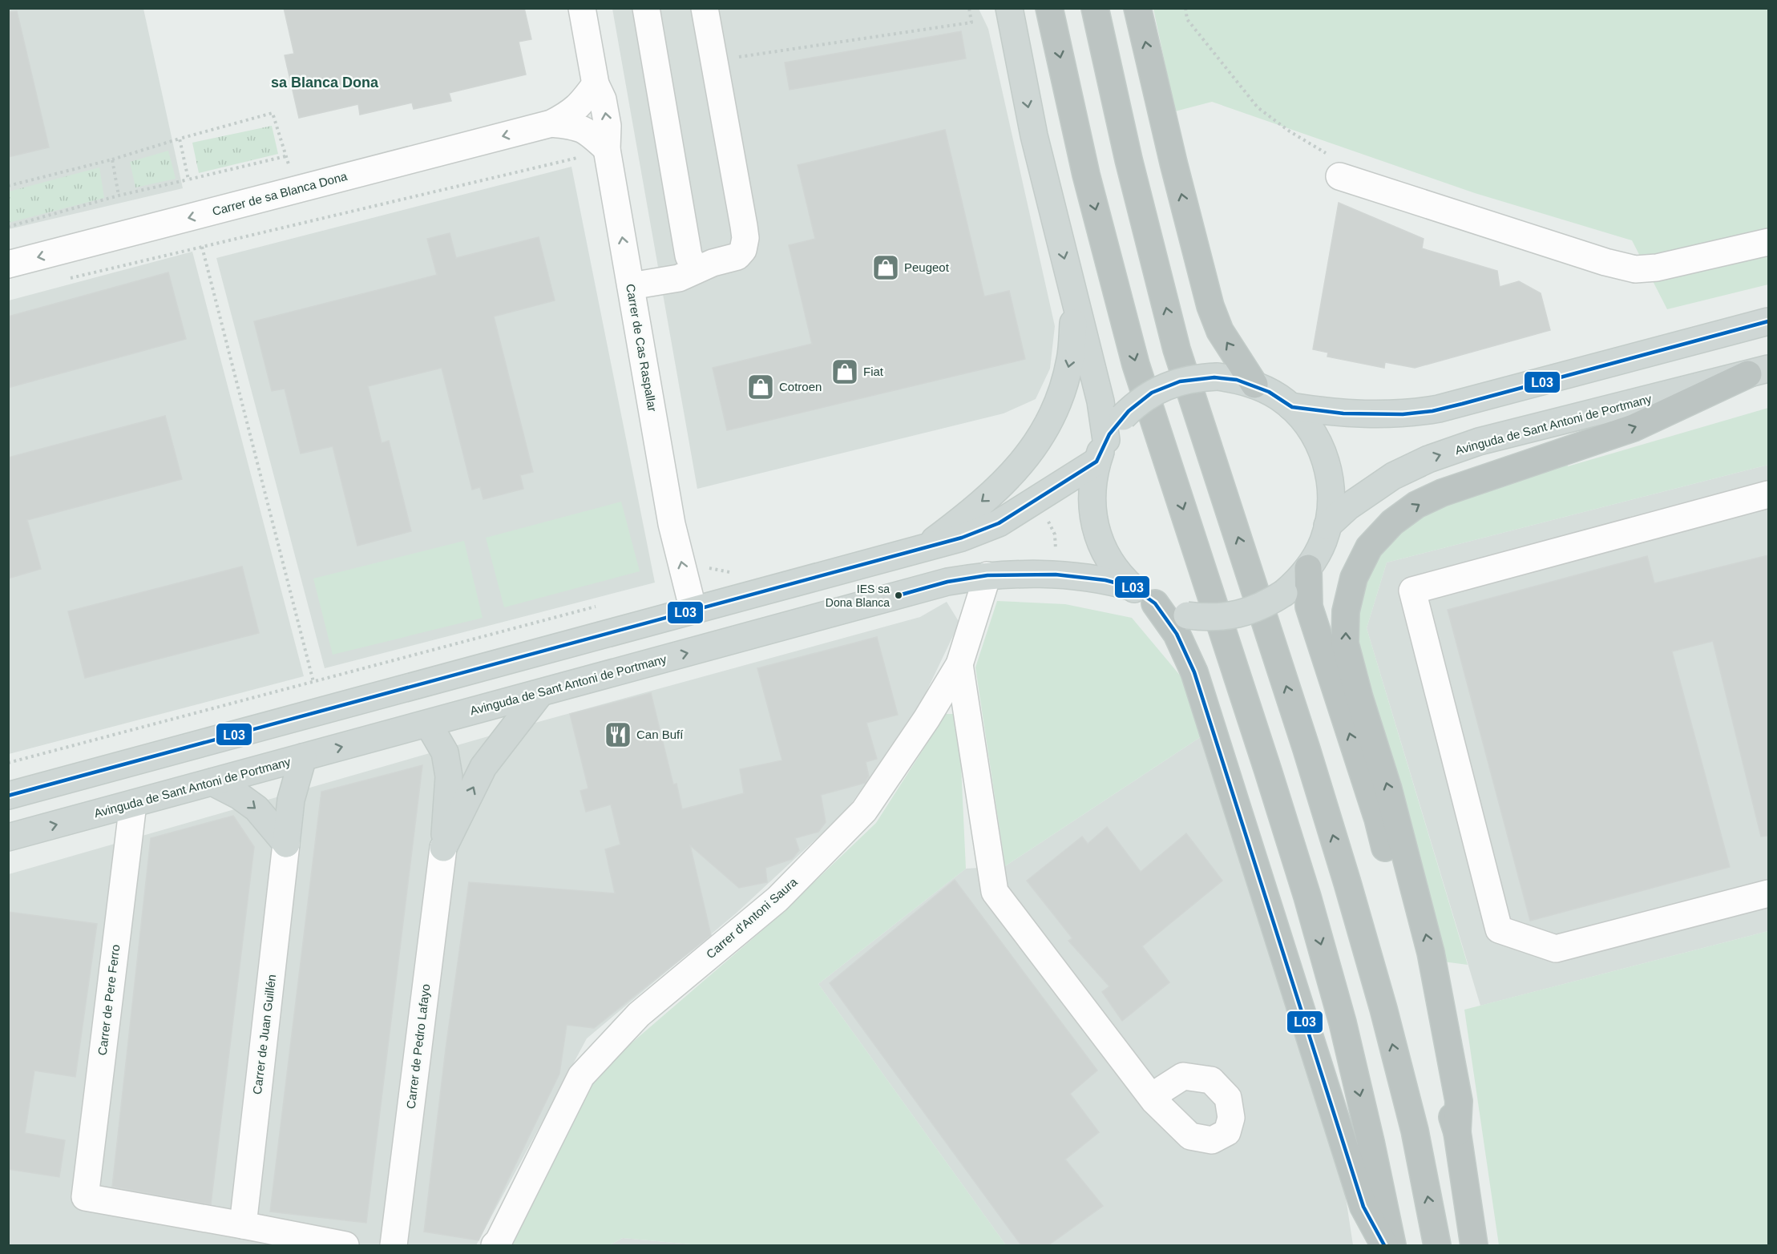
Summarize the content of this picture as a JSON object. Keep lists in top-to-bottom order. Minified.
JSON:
{"streets":{"main road":["Avinguda de Sant Antoni de Portmany"],"street":["Carrer de sa Blanca Dona","Carrer de Cas Raspallar","Carrer d'Antoni Saura","Carrer de Pere Ferro","Carrer de Juan Guillén","Carrer de Pedro Lafayo"]},"crossings":[["Carrer de sa Blanca Dona","Carrer de Cas Raspallar"],["Avinguda de Sant Antoni de Portmany","Carrer d'Antoni Saura"],["Avinguda de Sant Antoni de Portmany","Carrer de Pere Ferro"],["Carrer de Pere Ferro","Carrer de Juan Guillén"]],"one_way":["Carrer de sa Blanca Dona"],"districts":["sa Blanca Dona"],"places":{"shop":["Peugeot","Fiat","Cotroen"],"other":["IES sa Dona Blanca"],"restaurant":["Can Bufí"]},"lines":["transit line L03"]}
